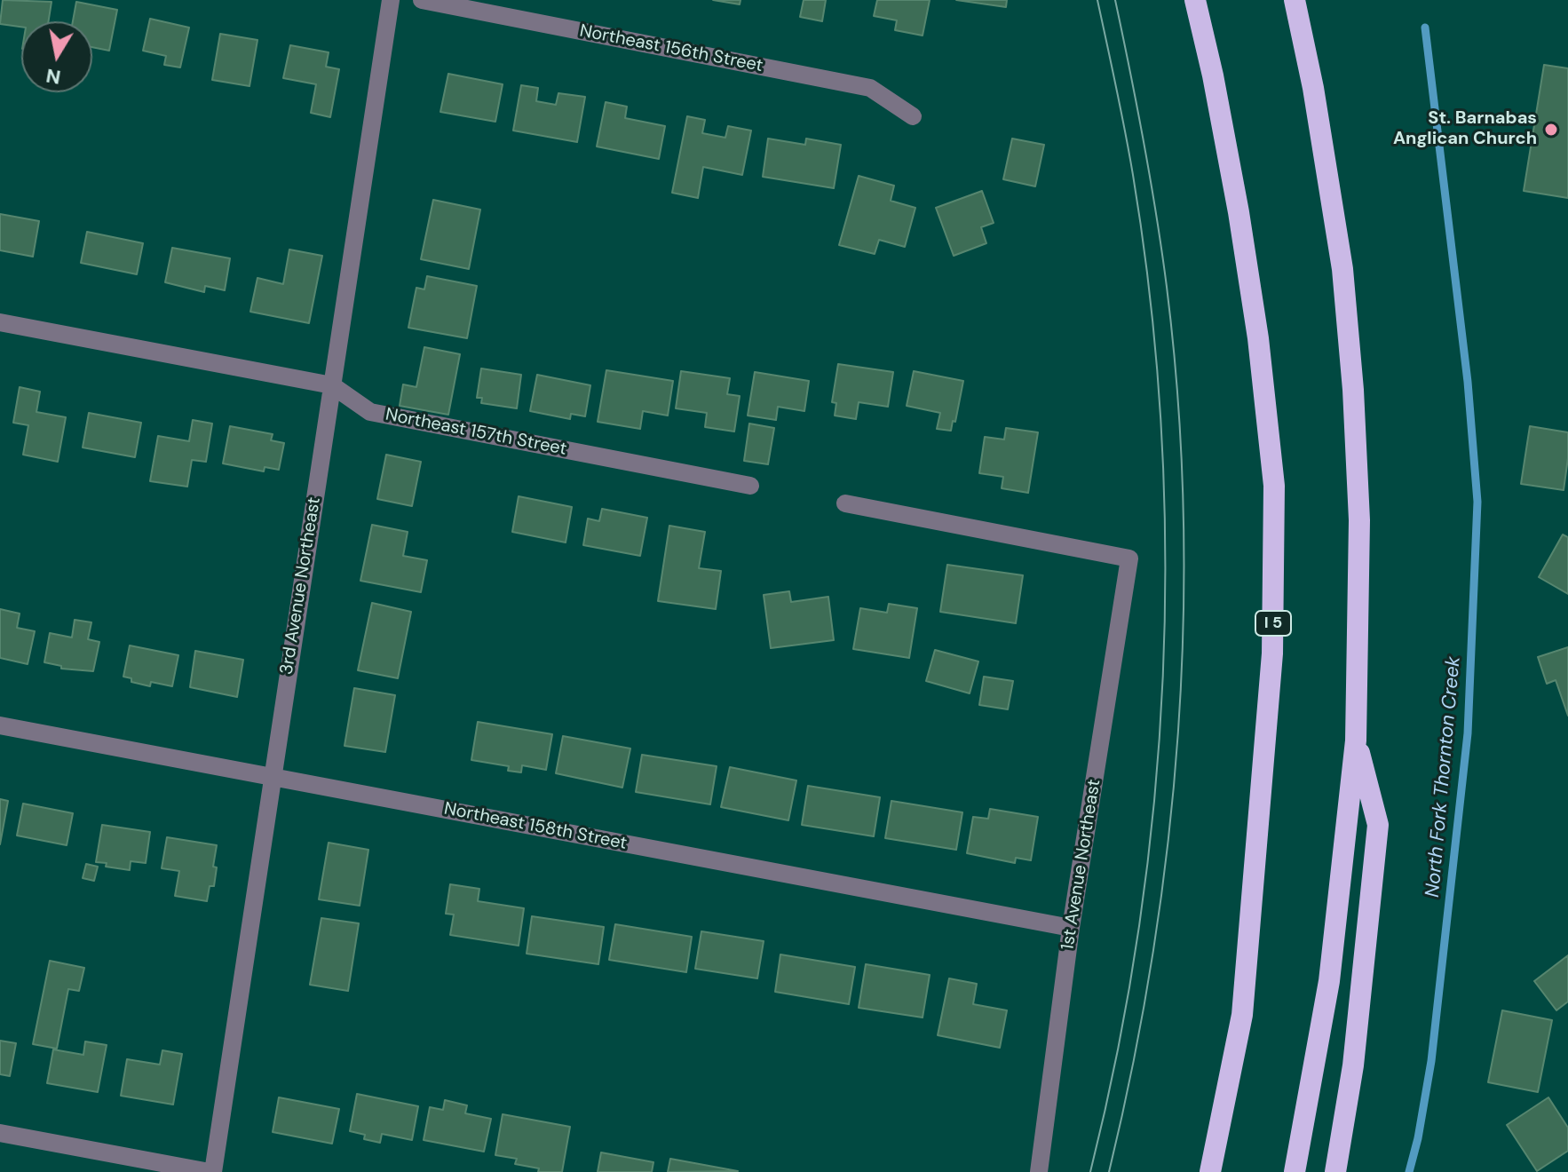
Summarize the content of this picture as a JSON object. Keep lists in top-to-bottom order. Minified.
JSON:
{"streets":{"highway":["I 5"],"street":["Northeast 156th Street","Northeast 157th Street","3rd Avenue Northeast","Northeast 158th Street","1st Avenue Northeast"]},"crossings":[["Northeast 157th Street","3rd Avenue Northeast"],["3rd Avenue Northeast","Northeast 158th Street"],["Northeast 158th Street","1st Avenue Northeast"]],"water":["North Fork Thornton Creek"],"places":["St. Barnabas Anglican Church"],"north":"bottom"}
